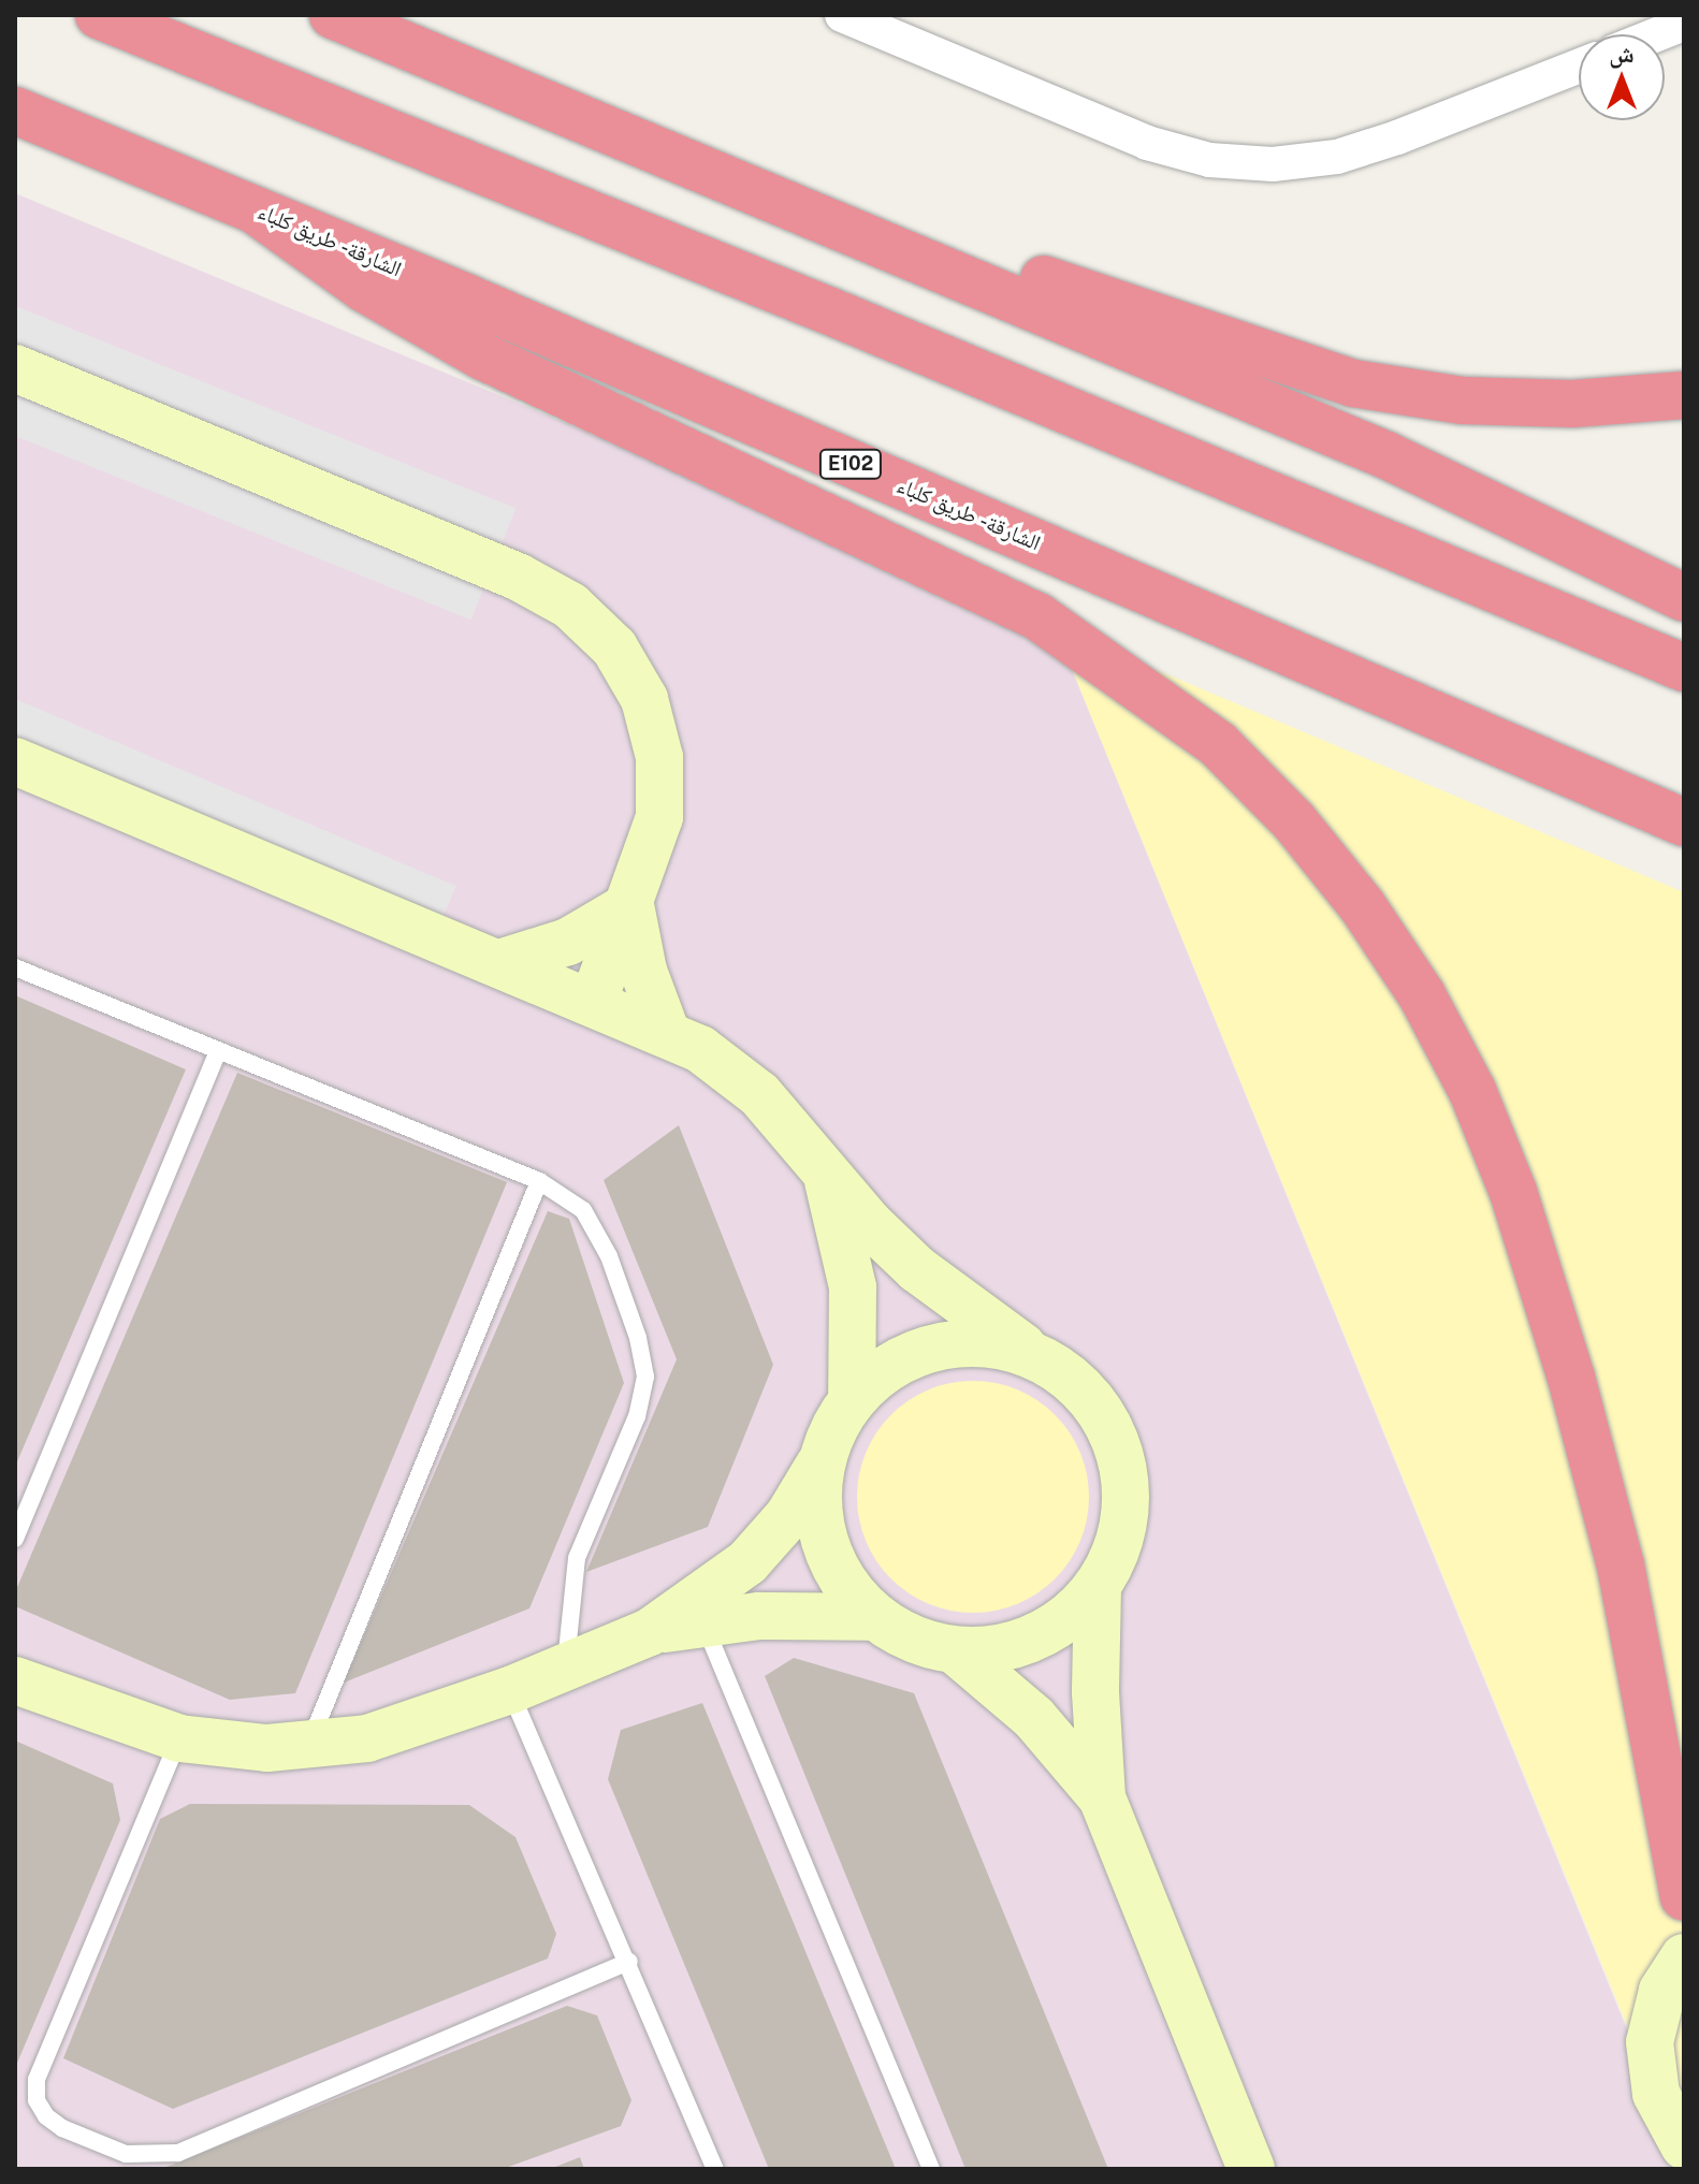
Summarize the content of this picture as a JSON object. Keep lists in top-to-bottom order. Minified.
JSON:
{"streets":{"highway":["الشارقة - طريق كلباء","E102"]},"north":"top"}
